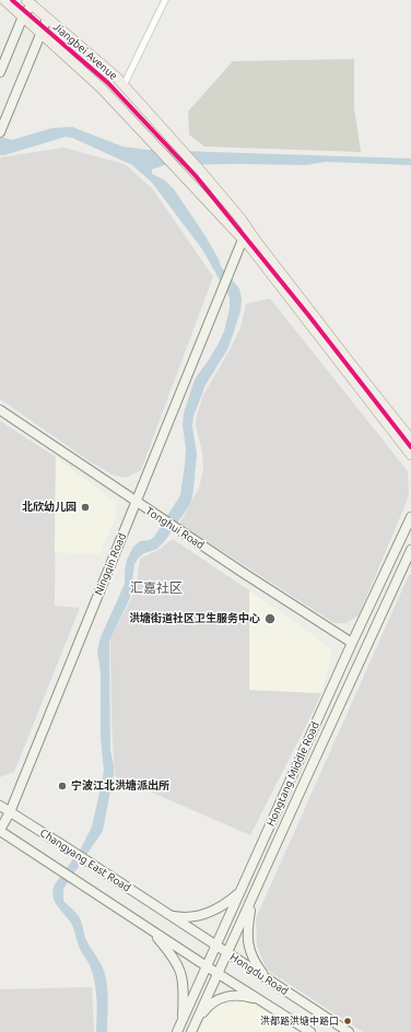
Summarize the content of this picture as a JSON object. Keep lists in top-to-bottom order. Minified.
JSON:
{"streets":{"main road":["Jiangbei Avenue","Tonghui Road","Ningqin Road","Hongtang Middle Road","Changyang East Road","Hongdu Road"]},"crossings":[["Jiangbei Avenue","Ningqin Road"],["Tonghui Road","Ningqin Road"],["Tonghui Road","Hongtang Middle Road"],["Ningqin Road","Changyang East Road"],["Hongtang Middle Road","Hongdu Road"],["Changyang East Road","Hongdu Road"]],"districts":["汇嘉社区"],"places":["北欣幼儿园","洪塘街道社区卫生服务中心","宁波江北洪塘派出所","洪都路洪塘中路口"]}
